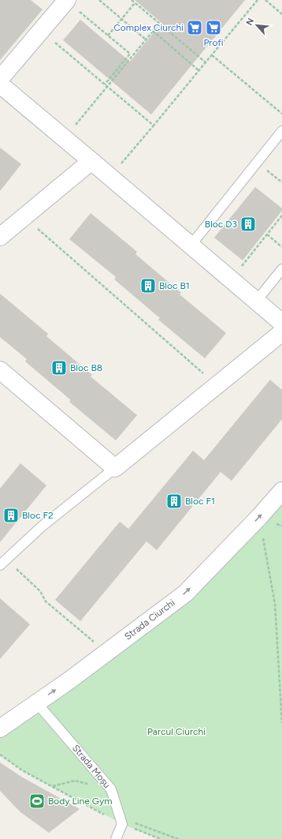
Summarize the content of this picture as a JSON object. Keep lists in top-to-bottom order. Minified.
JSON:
{"streets":{"street":["Strada Ciurchi"],"lane":["Strada Moșu"]},"crossings":[["Strada Ciurchi","Strada Moșu"]],"one_way":["Strada Ciurchi"],"parks":["Parcul Ciurchi"],"places":{"supermarket":["Complex Ciurchi","Profi"],"building":["Bloc D3","Bloc B1","Bloc B8","Bloc F1","Bloc F2"],"sports":["Body Line Gym"]},"north":"top left"}
